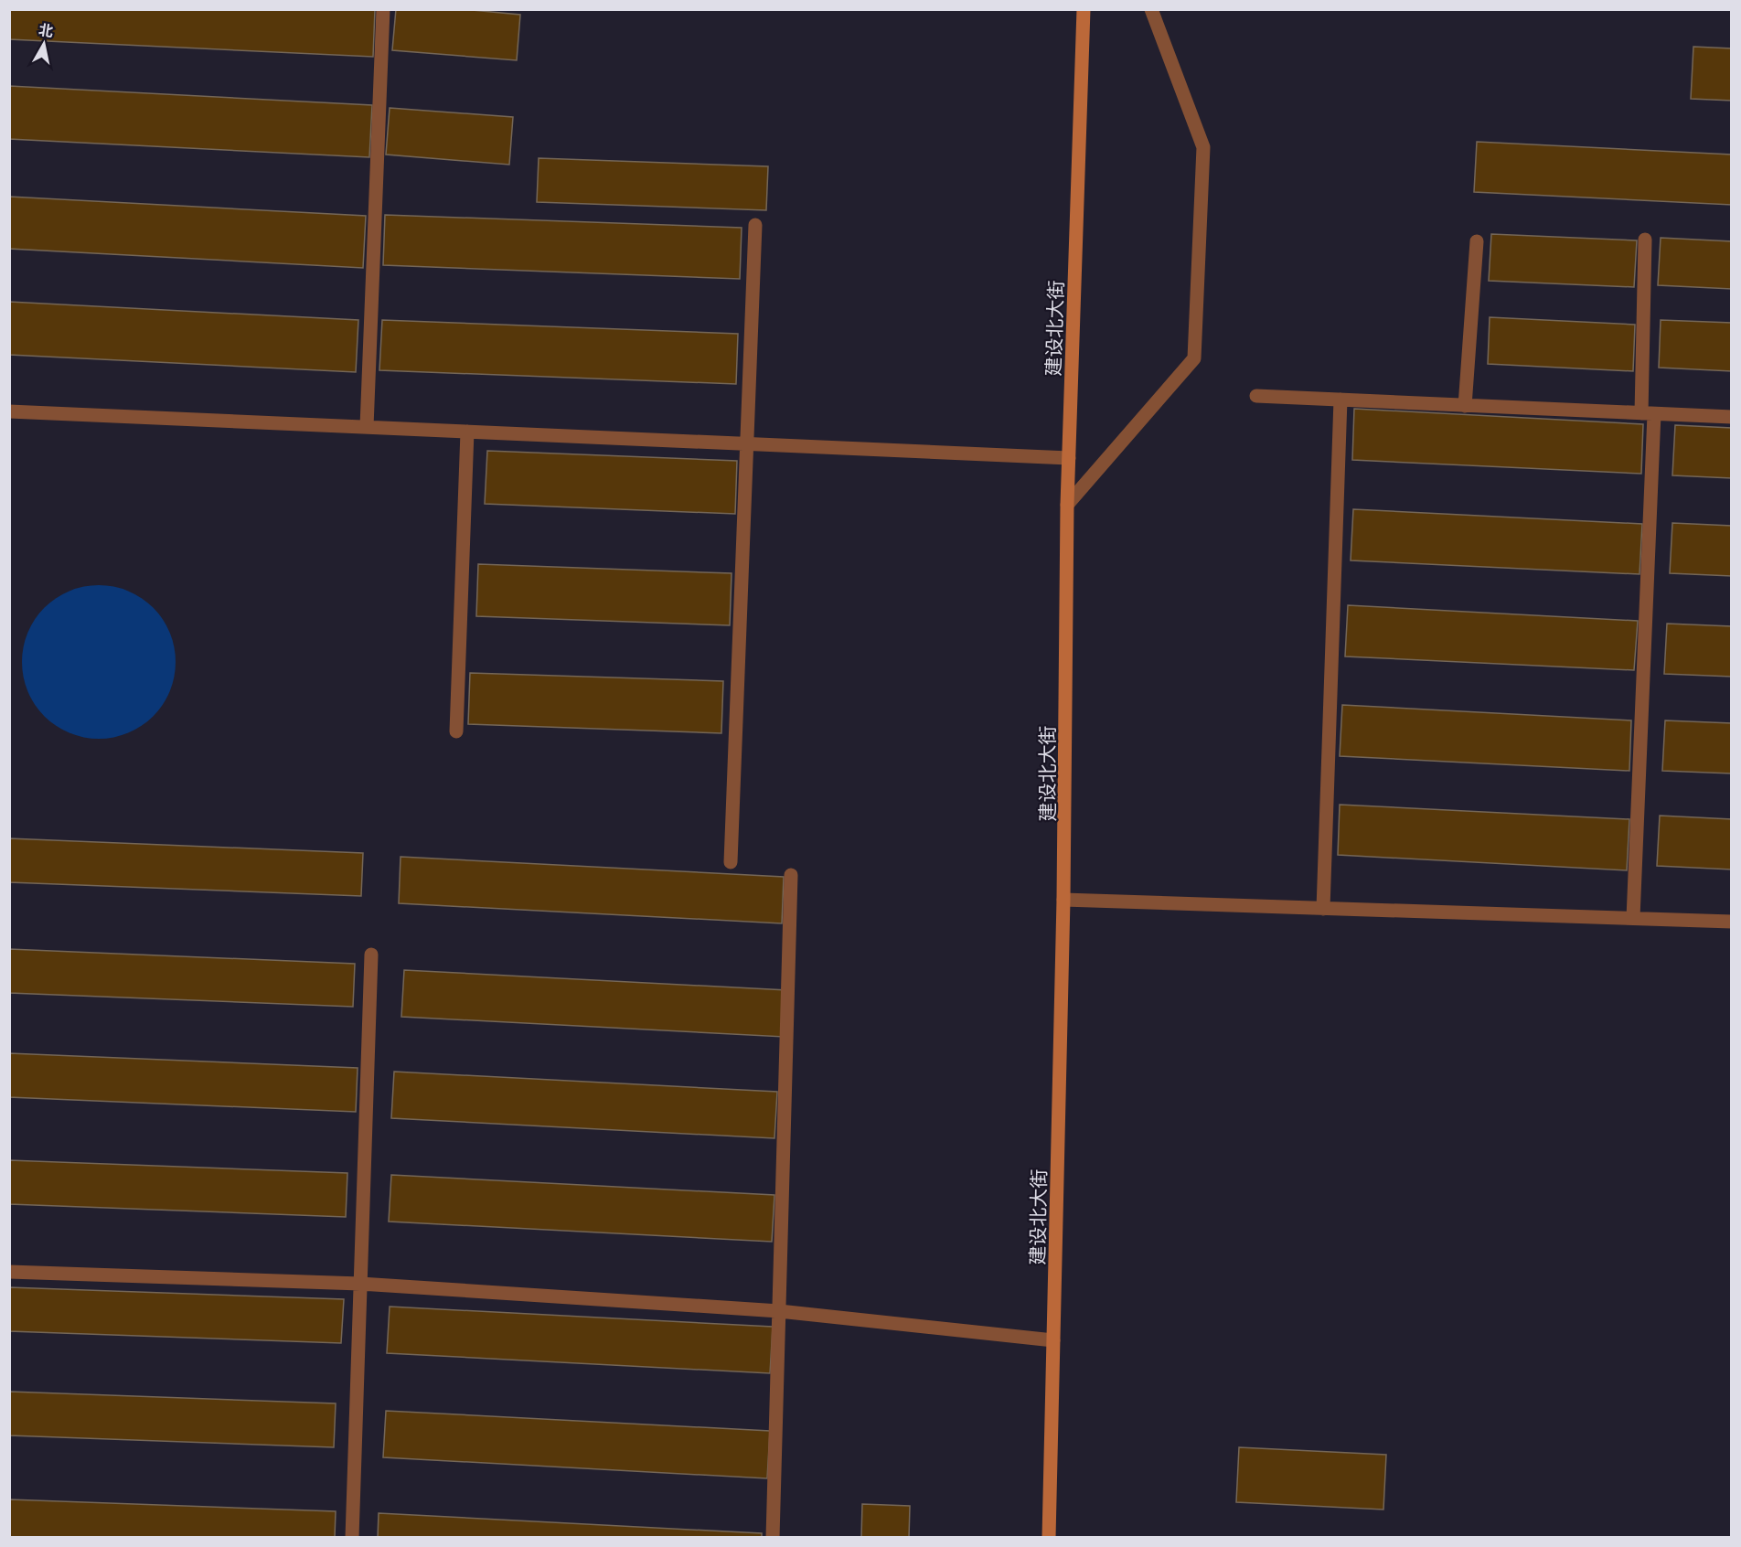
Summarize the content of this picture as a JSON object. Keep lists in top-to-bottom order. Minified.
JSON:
{"streets":{"main road":["建设北大街"]},"north":"top"}
